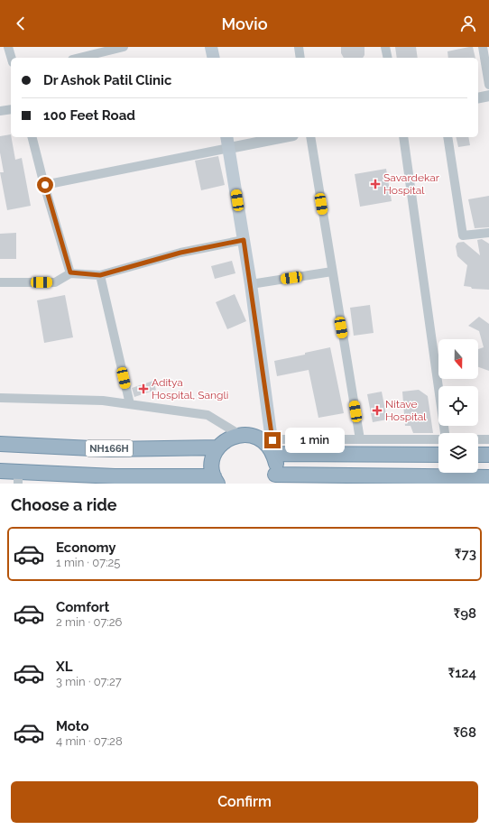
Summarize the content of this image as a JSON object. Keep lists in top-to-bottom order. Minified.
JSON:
{"streets":{"highway":["NH166H"]},"places":{"health":["Savardekar Hospital","Aditya Hospital, Sangli","Nitave Hospital"]},"north":"bottom","page":{"header":"Movio","banner":["Dr Ashok Patil Clinic","100 Feet Road"],"bubble":"1 min","heading":"Choose a ride","list":[{"name":"Economy","note":"1 min · 07:25","value":"₹73"},{"name":"Comfort","note":"2 min · 07:26","value":"₹98"},{"name":"XL","note":"3 min · 07:27","value":"₹124"},{"name":"Moto","note":"4 min · 07:28","value":"₹68"}],"buttons":"Confirm"}}
